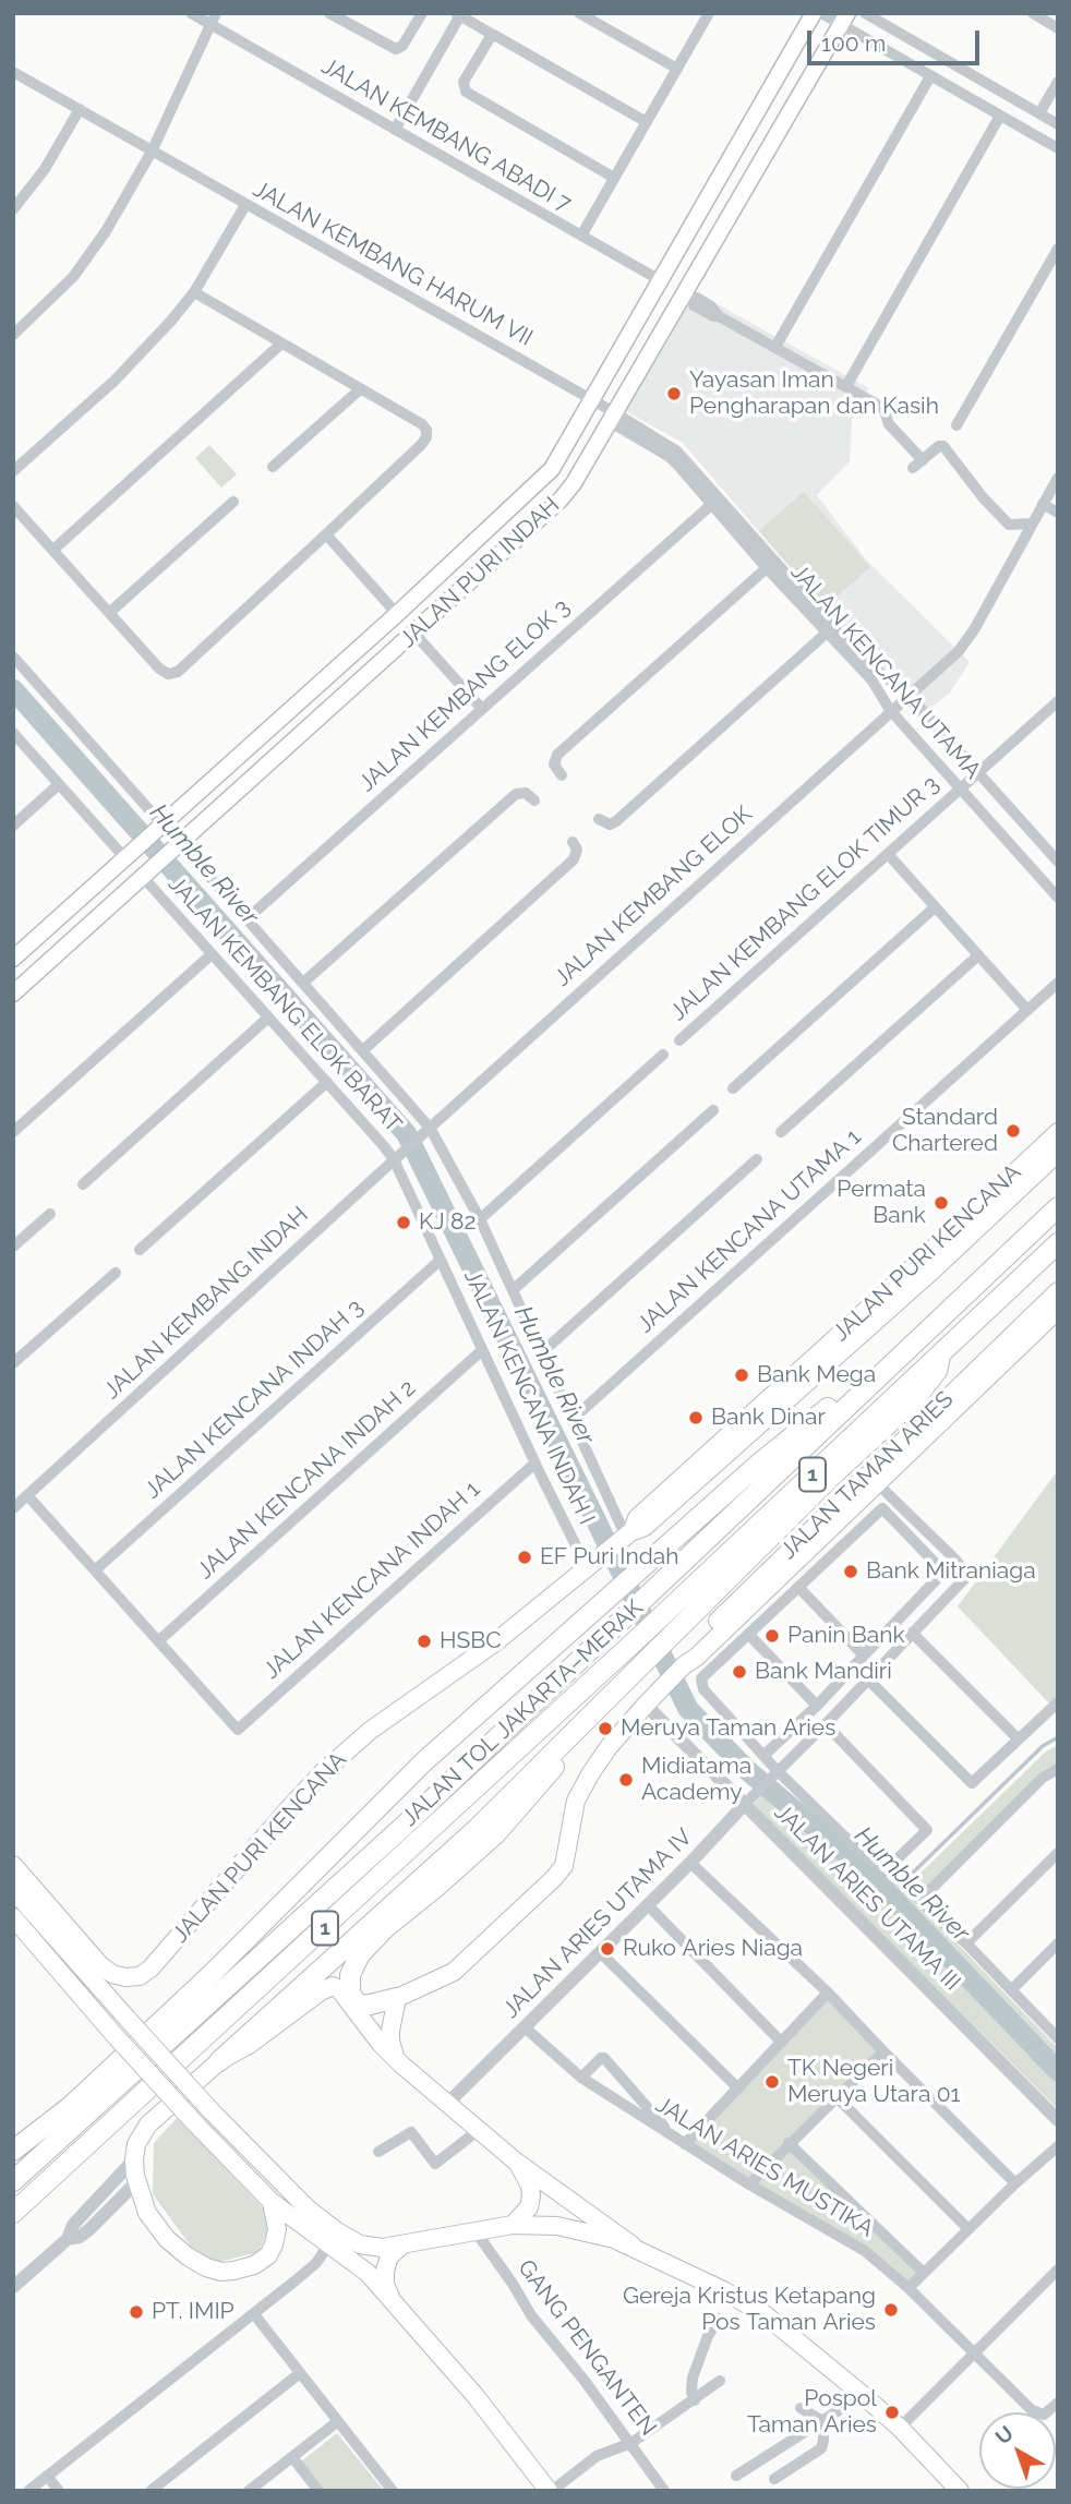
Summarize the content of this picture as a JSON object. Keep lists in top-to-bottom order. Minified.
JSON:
{"streets":{"highway":["1","JALAN TOL JAKARTA–MERAK"],"main road":["JALAN PURI INDAH","JALAN PURI KENCANA","JALAN TAMAN ARIES"],"street":["JALAN KEMBANG ABADI 7","JALAN KEMBANG HARUM VII","JALAN KENCANA UTAMA","JALAN KEMBANG ELOK 3","JALAN KEMBANG ELOK","JALAN KEMBANG ELOK TIMUR 3","JALAN KEMBANG ELOK BARAT","JALAN KENCANA UTAMA 1","JALAN KEMBANG INDAH","JALAN KENCANA INDAH I","JALAN KENCANA INDAH 3","JALAN KENCANA INDAH 2","JALAN KENCANA INDAH 1","JALAN ARIES UTAMA III","JALAN ARIES UTAMA IV","JALAN ARIES MUSTIKA","GANG PENGANTEN"]},"crossings":[["JALAN KEMBANG ABADI 7","JALAN PURI INDAH"],["JALAN KEMBANG HARUM VII","JALAN PURI INDAH"],["JALAN KEMBANG HARUM VII","JALAN KENCANA UTAMA"],["JALAN PURI INDAH","JALAN KEMBANG ELOK BARAT"],["JALAN KENCANA UTAMA","JALAN KEMBANG ELOK 3"],["JALAN KENCANA UTAMA","JALAN KEMBANG ELOK"],["JALAN KENCANA UTAMA","JALAN KEMBANG ELOK TIMUR 3"],["JALAN KEMBANG ELOK","JALAN KEMBANG INDAH"],["JALAN KEMBANG ELOK BARAT","JALAN KEMBANG INDAH"],["JALAN KEMBANG ELOK BARAT","JALAN KENCANA INDAH I"],["JALAN PURI KENCANA","JALAN KENCANA INDAH I"],["JALAN KEMBANG INDAH","JALAN KENCANA INDAH I"],["JALAN KENCANA INDAH I","JALAN KENCANA INDAH 3"],["JALAN KENCANA INDAH I","JALAN KENCANA INDAH 2"],["JALAN KENCANA INDAH I","JALAN KENCANA INDAH 1"],["JALAN TAMAN ARIES","JALAN ARIES UTAMA III"],["JALAN KENCANA INDAH 2","JALAN KENCANA INDAH 1"],["JALAN ARIES UTAMA III","JALAN ARIES UTAMA IV"],["JALAN ARIES UTAMA IV","JALAN ARIES MUSTIKA"]],"water":["Humble River"],"places":["Yayasan Iman Pengharapan dan Kasih","Standard Chartered","Permata Bank","KJ 82","Bank Mega","Bank Dinar","EF Puri Indah","Bank Mitraniaga","Panin Bank","HSBC","Bank Mandiri","Meruya Taman Aries","Midiatama Academy","Ruko Aries Niaga","TK Negeri Meruya Utara 01","Gereja Kristus Ketapang Pos Taman Aries","PT. IMIP","Pospol Taman Aries"],"scale_bar":"100 m","north":"top left"}
